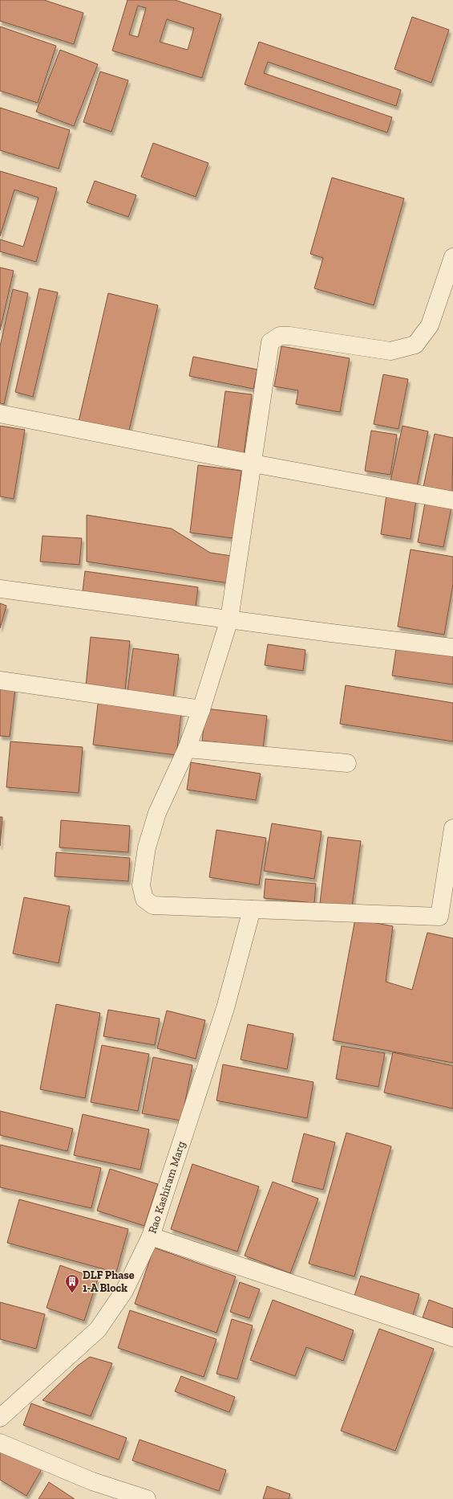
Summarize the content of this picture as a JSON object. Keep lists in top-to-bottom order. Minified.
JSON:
{"streets":{"street":["Rao Kashiram Marg"]},"places":{"building":["DLF Phase 1-A Block"]}}
